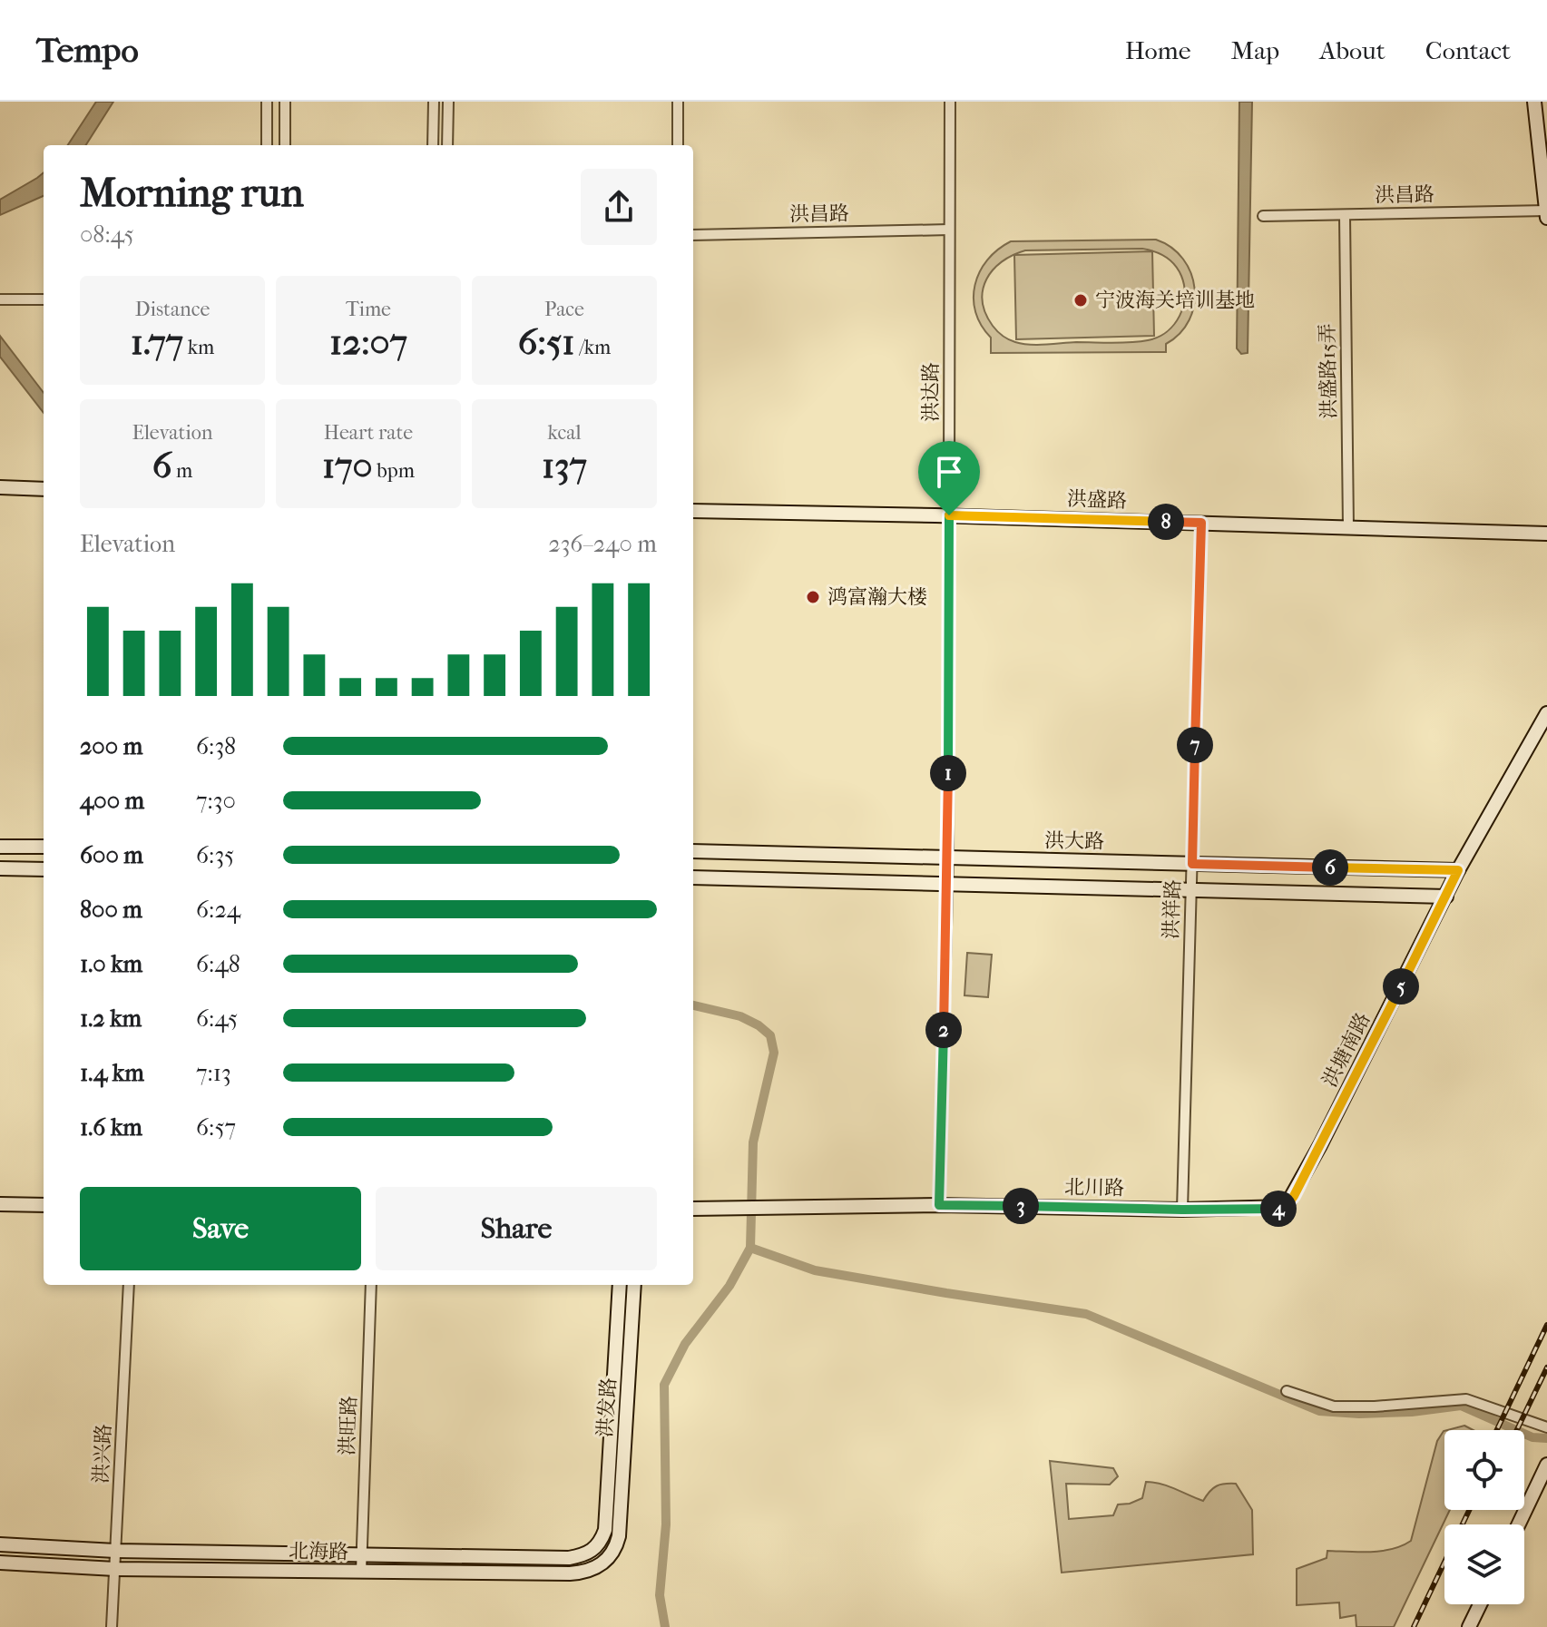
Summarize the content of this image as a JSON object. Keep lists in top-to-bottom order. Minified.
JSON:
{"streets":{"main road":["洪盛路","洪大路","洪塘南路","北川路","洪发路","北海路"],"street":["洪昌路","洪盛路15弄","洪达路","洪祥路","洪旺路","洪兴路"]},"crossings":[["洪昌路","洪盛路15弄"],["洪昌路","洪达路"],["洪盛路15弄","洪盛路"],["洪达路","洪盛路"],["洪达路","洪大路"],["洪达路","北川路"],["洪盛路","洪祥路"],["洪大路","洪祥路"],["洪大路","洪塘南路"],["洪祥路","北川路"],["洪塘南路","北川路"],["洪发路","北海路"],["洪旺路","北海路"],["洪兴路","北海路"]],"places":["宁波海关培训基地","鸿富瀚大楼"],"page":{"header":"Tempo","nav":["Home","Map","About","Contact"],"heading":["Morning run","08:45"],"stats":[["Distance","1.77 km"],["Time","12:07"],["Pace","6:51 /km"],["Elevation","6 m"],["Heart rate","170 bpm"],["kcal","137"]],"pins":["8","7","1","6","5","2","3","4"],"chart":["Elevation","236–240 m"],"list":[{"name":"200 m","note":"6:38"},{"name":"400 m","note":"7:30"},{"name":"600 m","note":"6:35"},{"name":"800 m","note":"6:24"},{"name":"1.0 km","note":"6:48"},{"name":"1.2 km","note":"6:45"},{"name":"1.4 km","note":"7:13"},{"name":"1.6 km","note":"6:57"}],"buttons":["Save","Share"]}}
